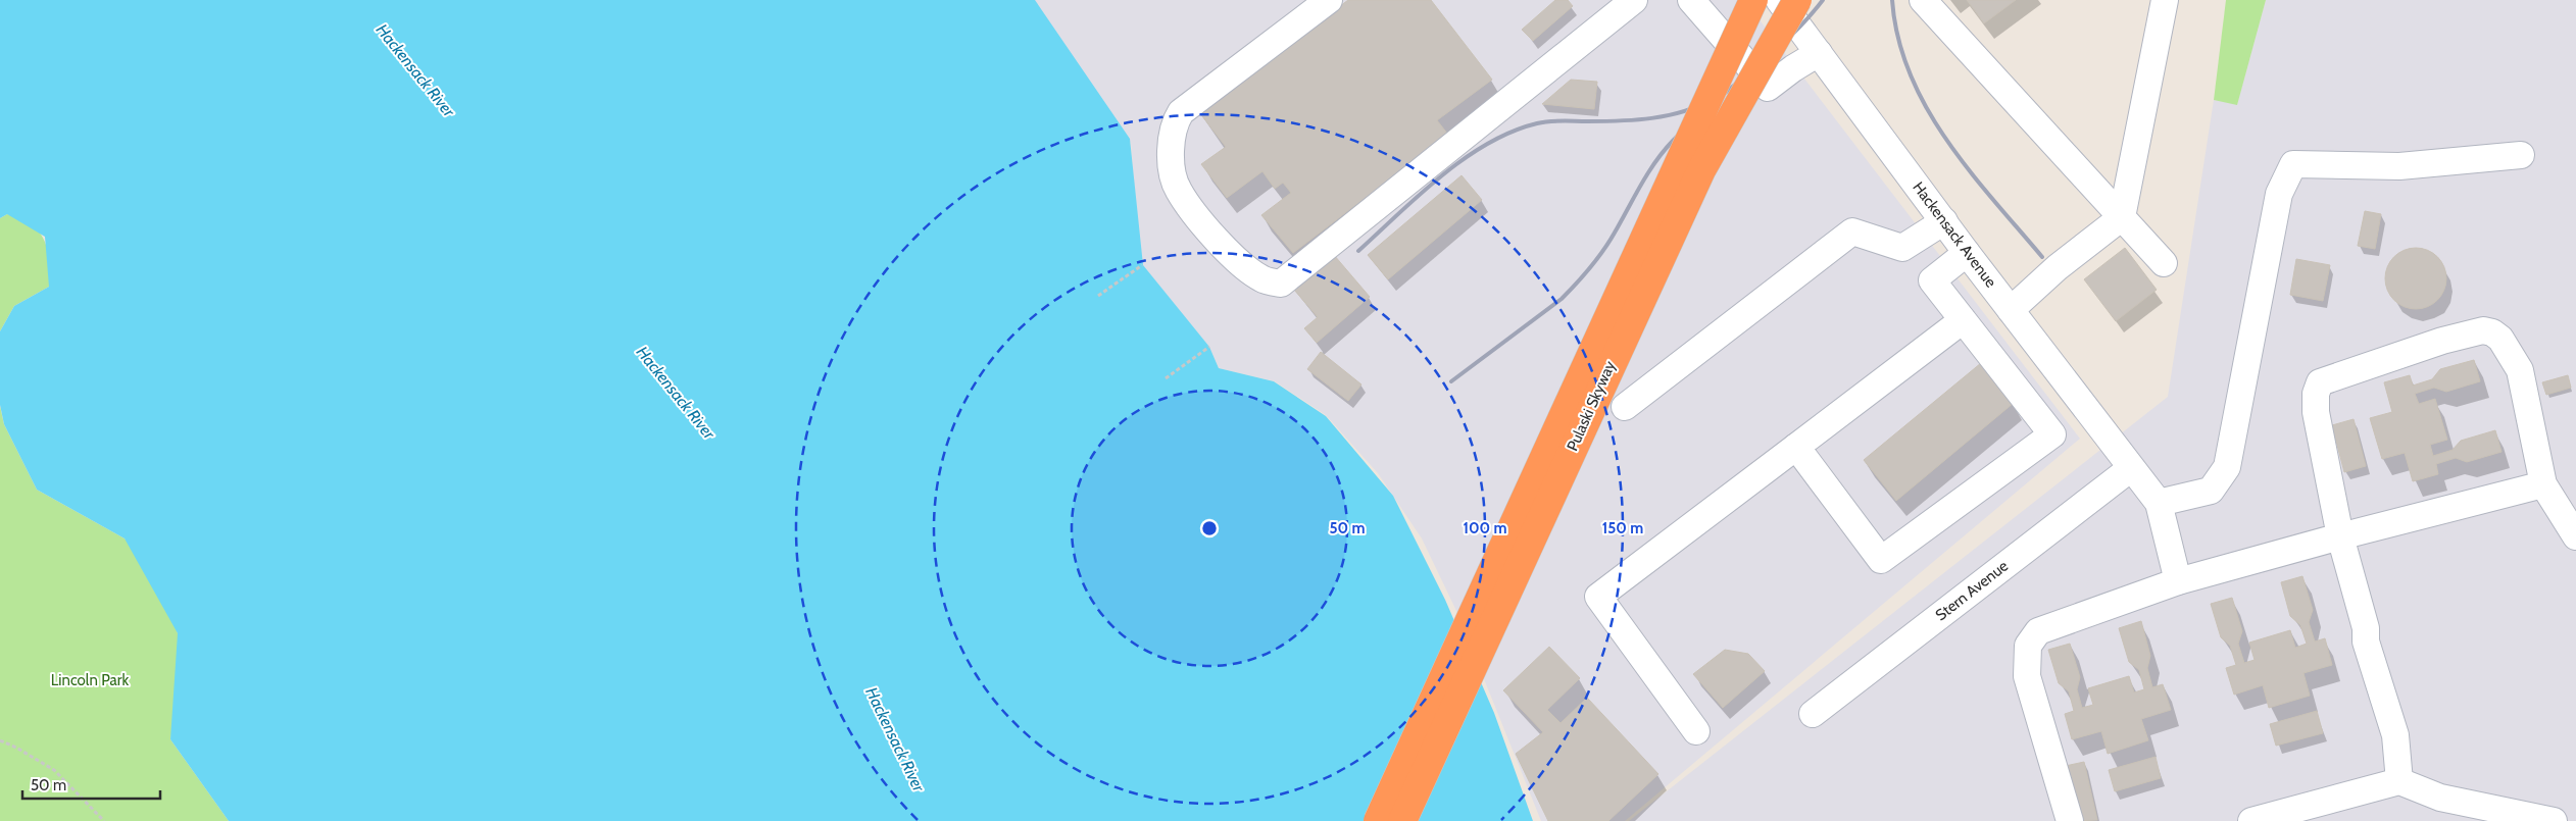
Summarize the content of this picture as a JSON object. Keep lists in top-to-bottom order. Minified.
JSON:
{"streets":{"highway":["Pulaski Skyway"],"street":["Hackensack Avenue","Stern Avenue"]},"crossings":[["Hackensack Avenue","Stern Avenue"]],"water":["Hackensack River"],"parks":["Lincoln Park"],"scale_bar":"50 m","rings":["50 m","100 m","150 m"]}
